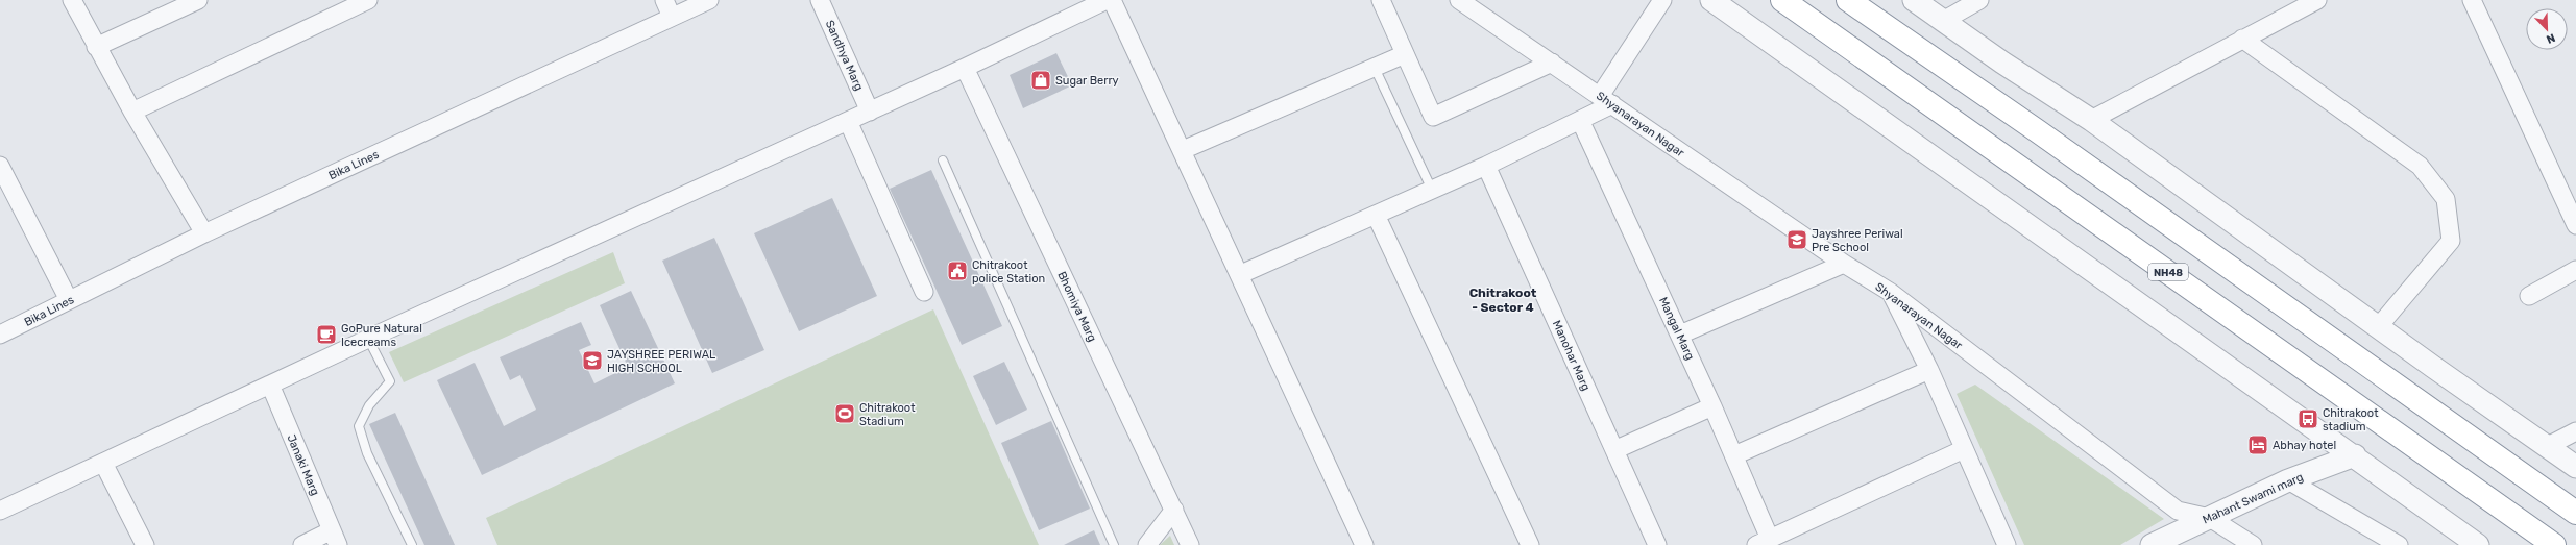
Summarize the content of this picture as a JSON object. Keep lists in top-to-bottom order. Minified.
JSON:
{"streets":{"highway":["NH48"],"street":["Sandhya Marg","Shyanarayan Nagar","Bika Lines","Bhomiya Marg","Mangal Marg","Manohar Marg","Janaki Marg","Mahant Swami marg"]},"crossings":[["Shyanarayan Nagar","Mahant Swami marg"]],"districts":["Chitrakoot - Sector 4"],"places":{"shop":["Sugar Berry"],"school or university":["Jayshree Periwal Pre School","JAYSHREE PERIWAL HIGH SCHOOL"],"public building":["Chitrakoot police Station"],"cafe":["GoPure Natural Icecreams"],"sports":["Chitrakoot Stadium"],"bus stop":["Chitrakoot stadium"],"hotel":["Abhay hotel"]},"north":"bottom right"}
